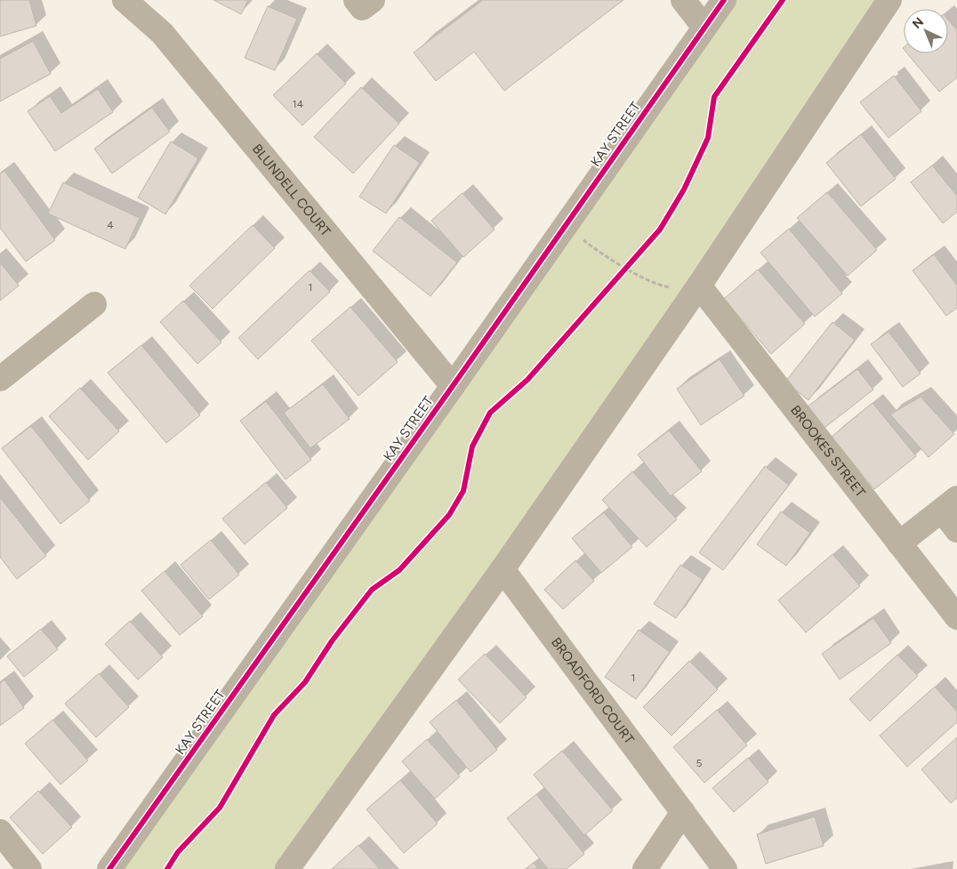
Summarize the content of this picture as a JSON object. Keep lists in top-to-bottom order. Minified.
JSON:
{"streets":{"street":["KAY STREET","BLUNDELL COURT","BROOKES STREET","BROADFORD COURT"]},"crossings":[["KAY STREET","BLUNDELL COURT"]],"house_numbers":["14","4","1","1","5"],"north":"top left"}
